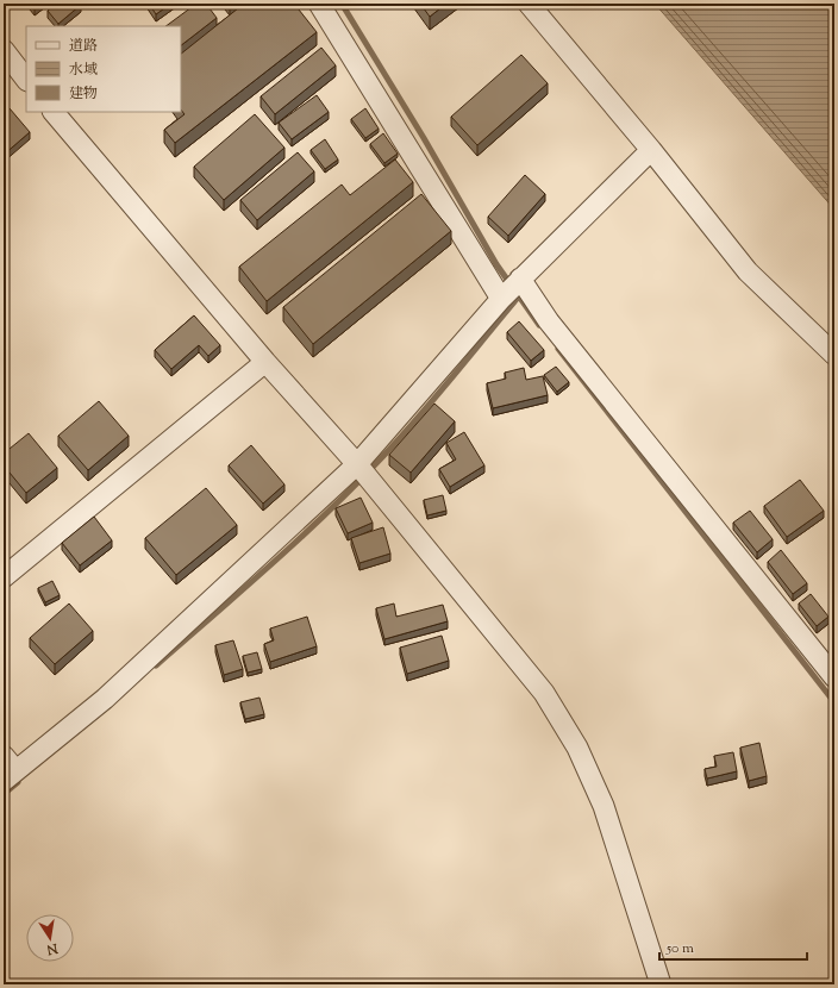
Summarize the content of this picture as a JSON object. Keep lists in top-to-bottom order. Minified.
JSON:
{"legend":["道路","水域","建物"],"scale_bar":"50 m","north":"bottom"}
